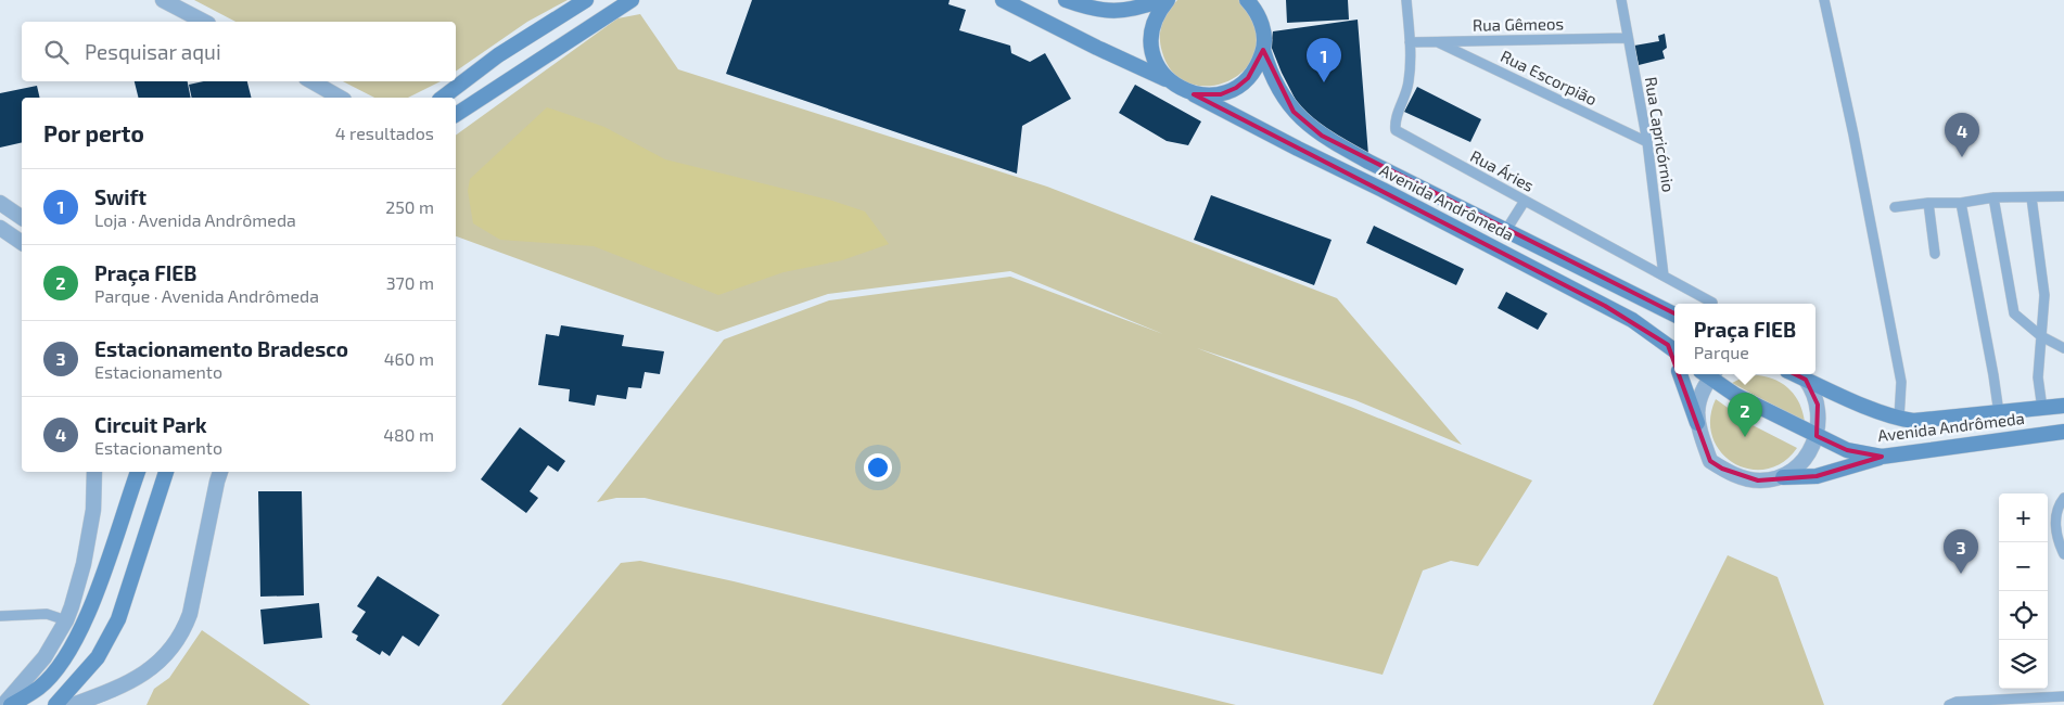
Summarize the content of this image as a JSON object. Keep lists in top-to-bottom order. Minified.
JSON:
{"streets":{"main road":["Avenida Andrômeda"],"lane":["Rua Gêmeos","Rua Escorpião","Rua Capricórnio","Rua Áries"]},"crossings":[["Rua Gêmeos","Rua Escorpião"],["Rua Gêmeos","Rua Capricórnio"],["Rua Gêmeos","Rua Áries"],["Rua Escorpião","Rua Capricórnio"],["Rua Capricórnio","Rua Áries"]],"page":{"search":"Pesquisar aqui","pins":["1","4","2","3"],"heading":["Por perto","4 resultados"],"list":[{"mark":"1","name":"Swift","note":"Loja · Avenida Andrômeda","value":"250 m"},{"mark":"2","name":"Praça FIEB","note":"Parque · Avenida Andrômeda","value":"370 m"},{"mark":"3","name":"Estacionamento Bradesco","note":"Estacionamento","value":"460 m"},{"mark":"4","name":"Circuit Park","note":"Estacionamento","value":"480 m"}],"popup":["Praça FIEB","Parque"],"map_buttons":["+","−"]}}
